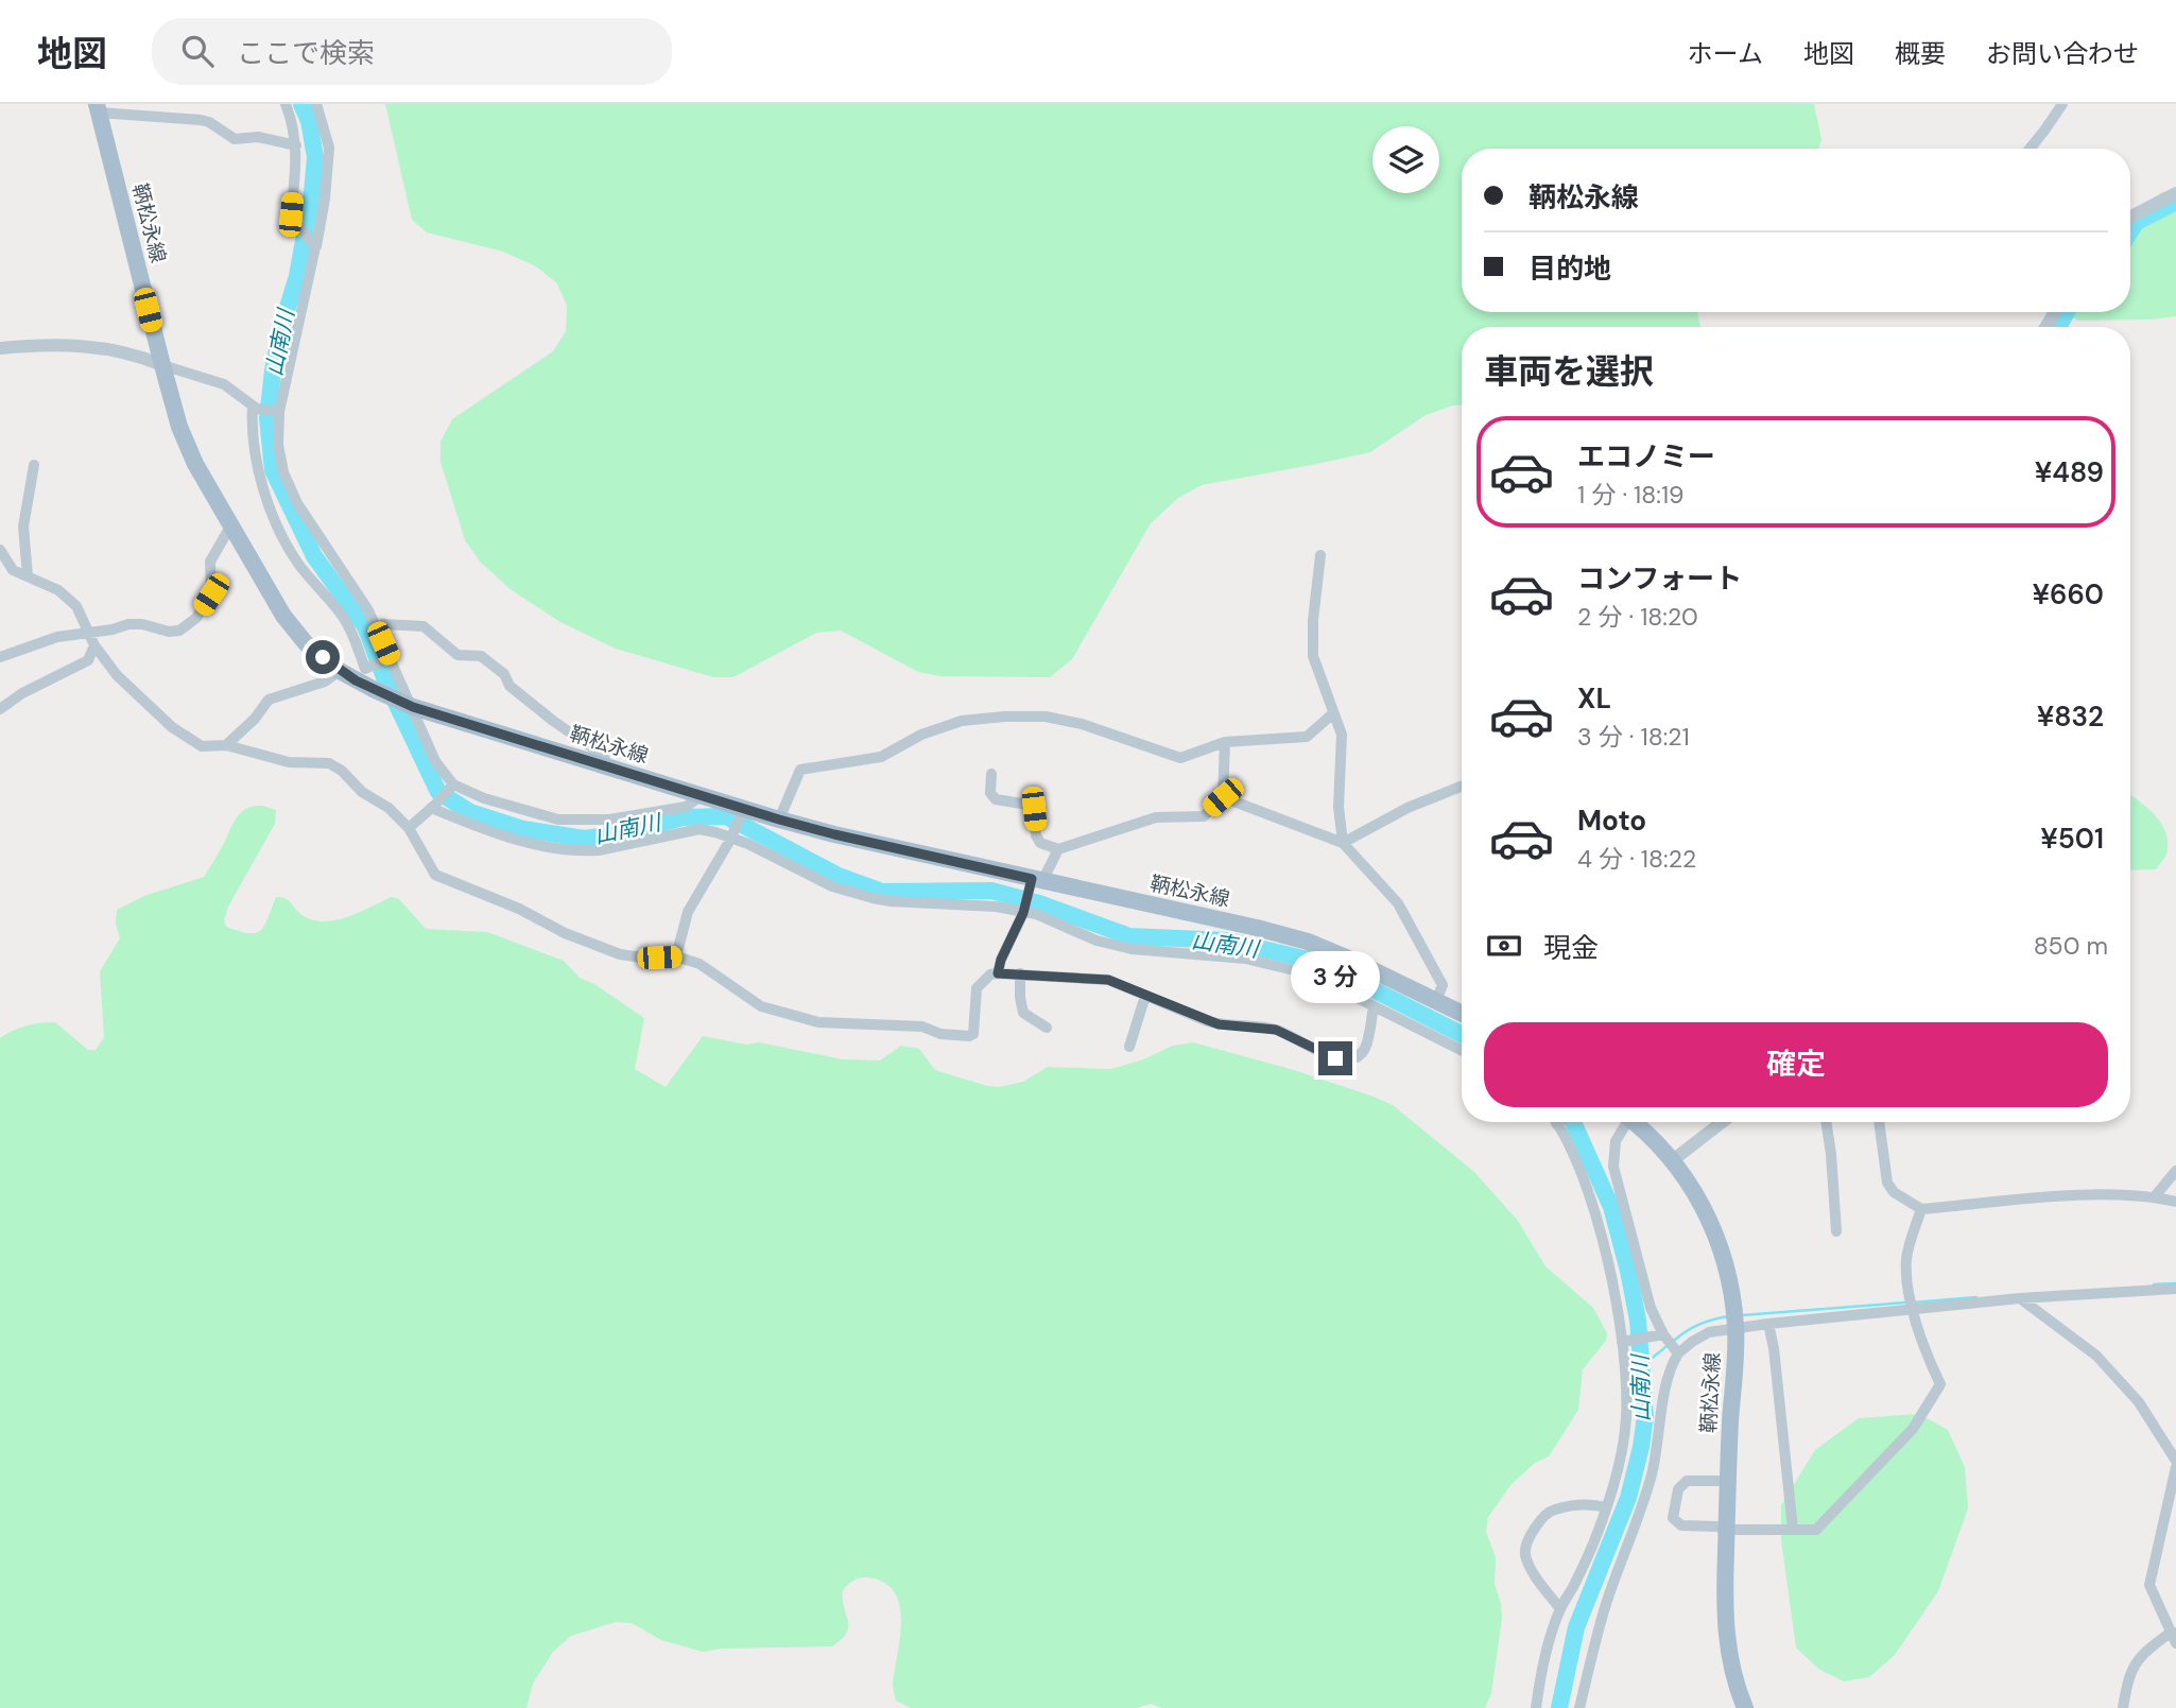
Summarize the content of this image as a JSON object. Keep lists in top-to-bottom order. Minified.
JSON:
{"streets":{"main road":["鞆松永線"]},"water":["山南川"],"page":{"header":"地図","search":"ここで検索","nav":["ホーム","地図","概要","お問い合わせ"],"banner":["鞆松永線","目的地"],"heading":"車両を選択","list":[{"name":"エコノミー","note":"1 分 · 18:19","value":"¥489"},{"name":"コンフォート","note":"2 分 · 18:20","value":"¥660"},{"name":"XL","note":"3 分 · 18:21","value":"¥832"},{"name":"Moto","note":"4 分 · 18:22","value":"¥501"}],"pay":["現金","850 m"],"bubble":"3 分","buttons":"確定"}}
